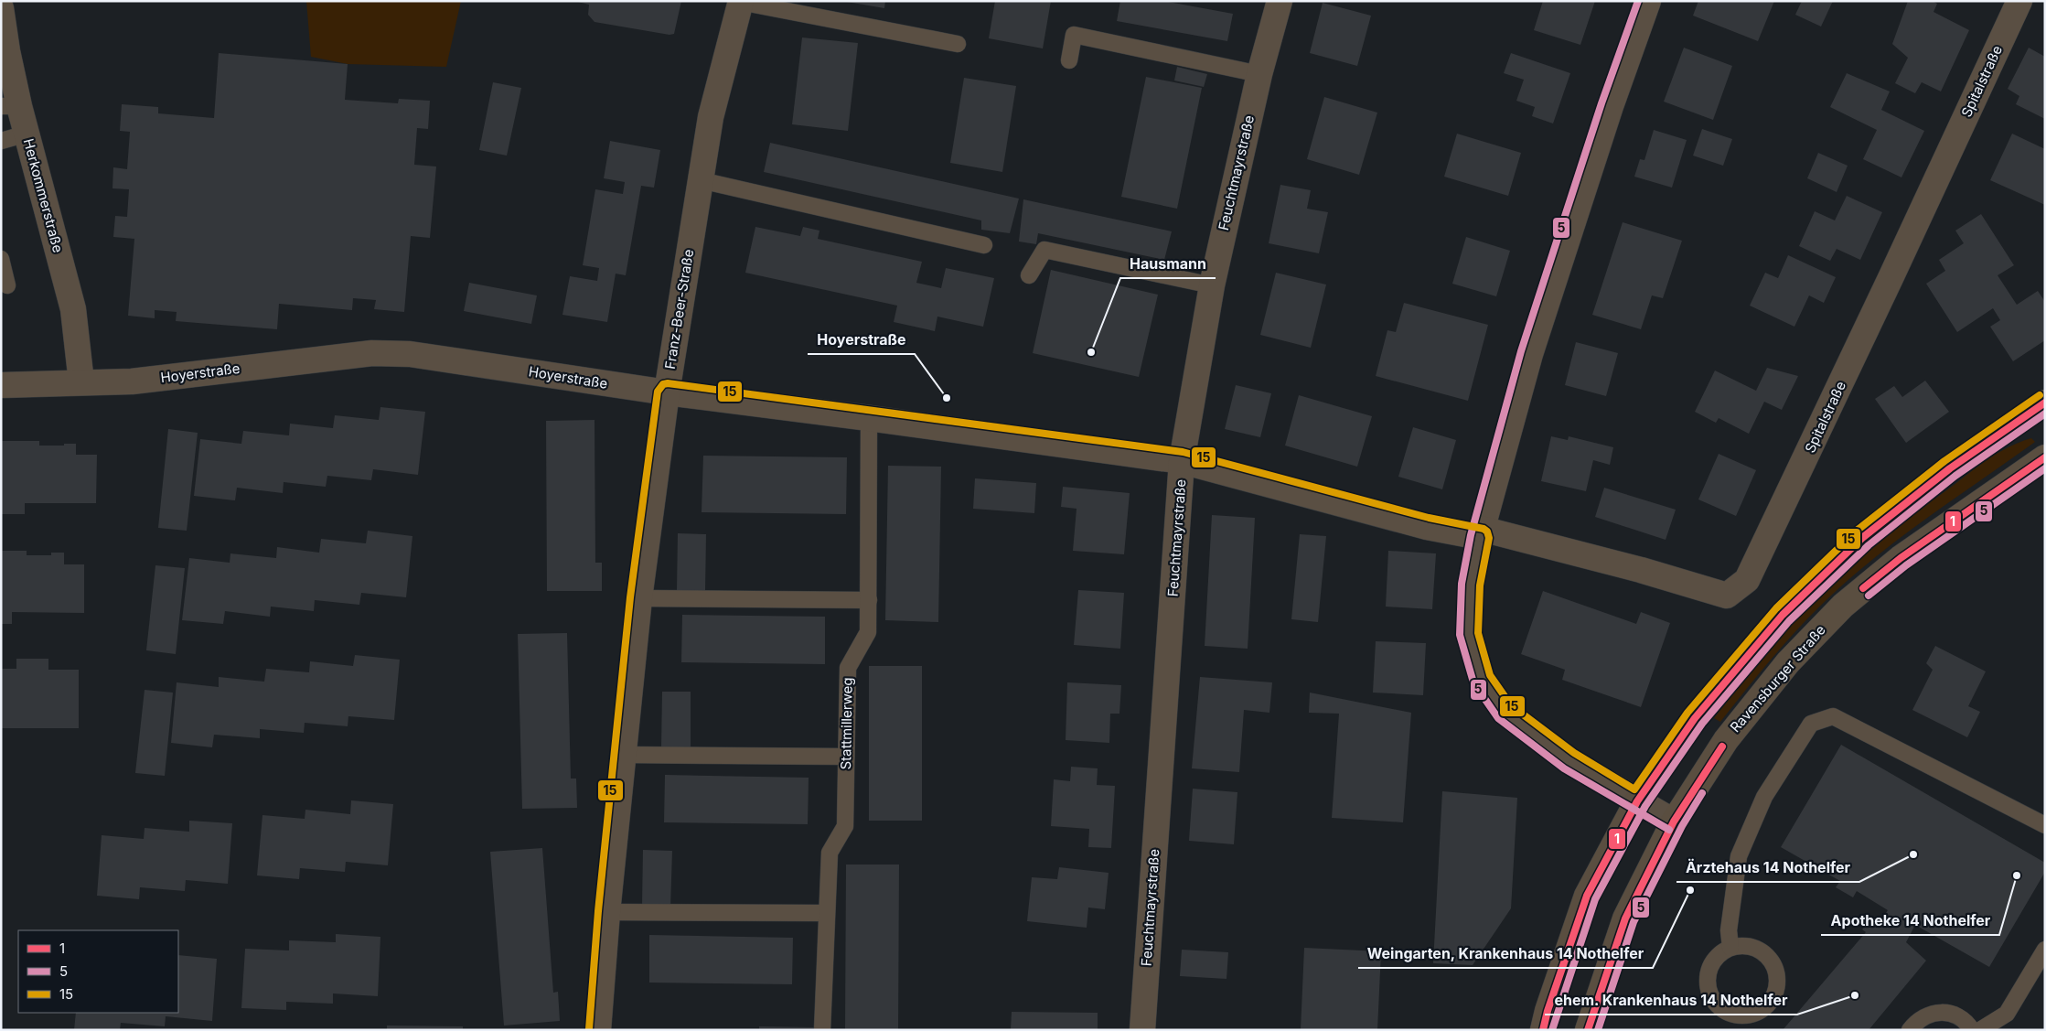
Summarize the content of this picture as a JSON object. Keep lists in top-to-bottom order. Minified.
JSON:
{"streets":{"main road":["Ravensburger Straße"],"street":["Spitalstraße","Feuchtmayrstraße","Herkommerstraße","Franz-Beer-Straße","Hoyerstraße"],"lane":["Stattmillerweg"]},"crossings":[["Spitalstraße","Hoyerstraße"],["Feuchtmayrstraße","Hoyerstraße"],["Herkommerstraße","Hoyerstraße"],["Franz-Beer-Straße","Hoyerstraße"],["Hoyerstraße","Stattmillerweg"]],"places":["Hausmann","Hoyerstraße","Ärztehaus 14 Nothelfer","Apotheke 14 Nothelfer","Weingarten, Krankenhaus 14 Nothelfer","ehem. Krankenhaus 14 Nothelfer"],"lines":["transit line 5","transit line 15","transit line 1"],"legend":["1","5","15"]}
